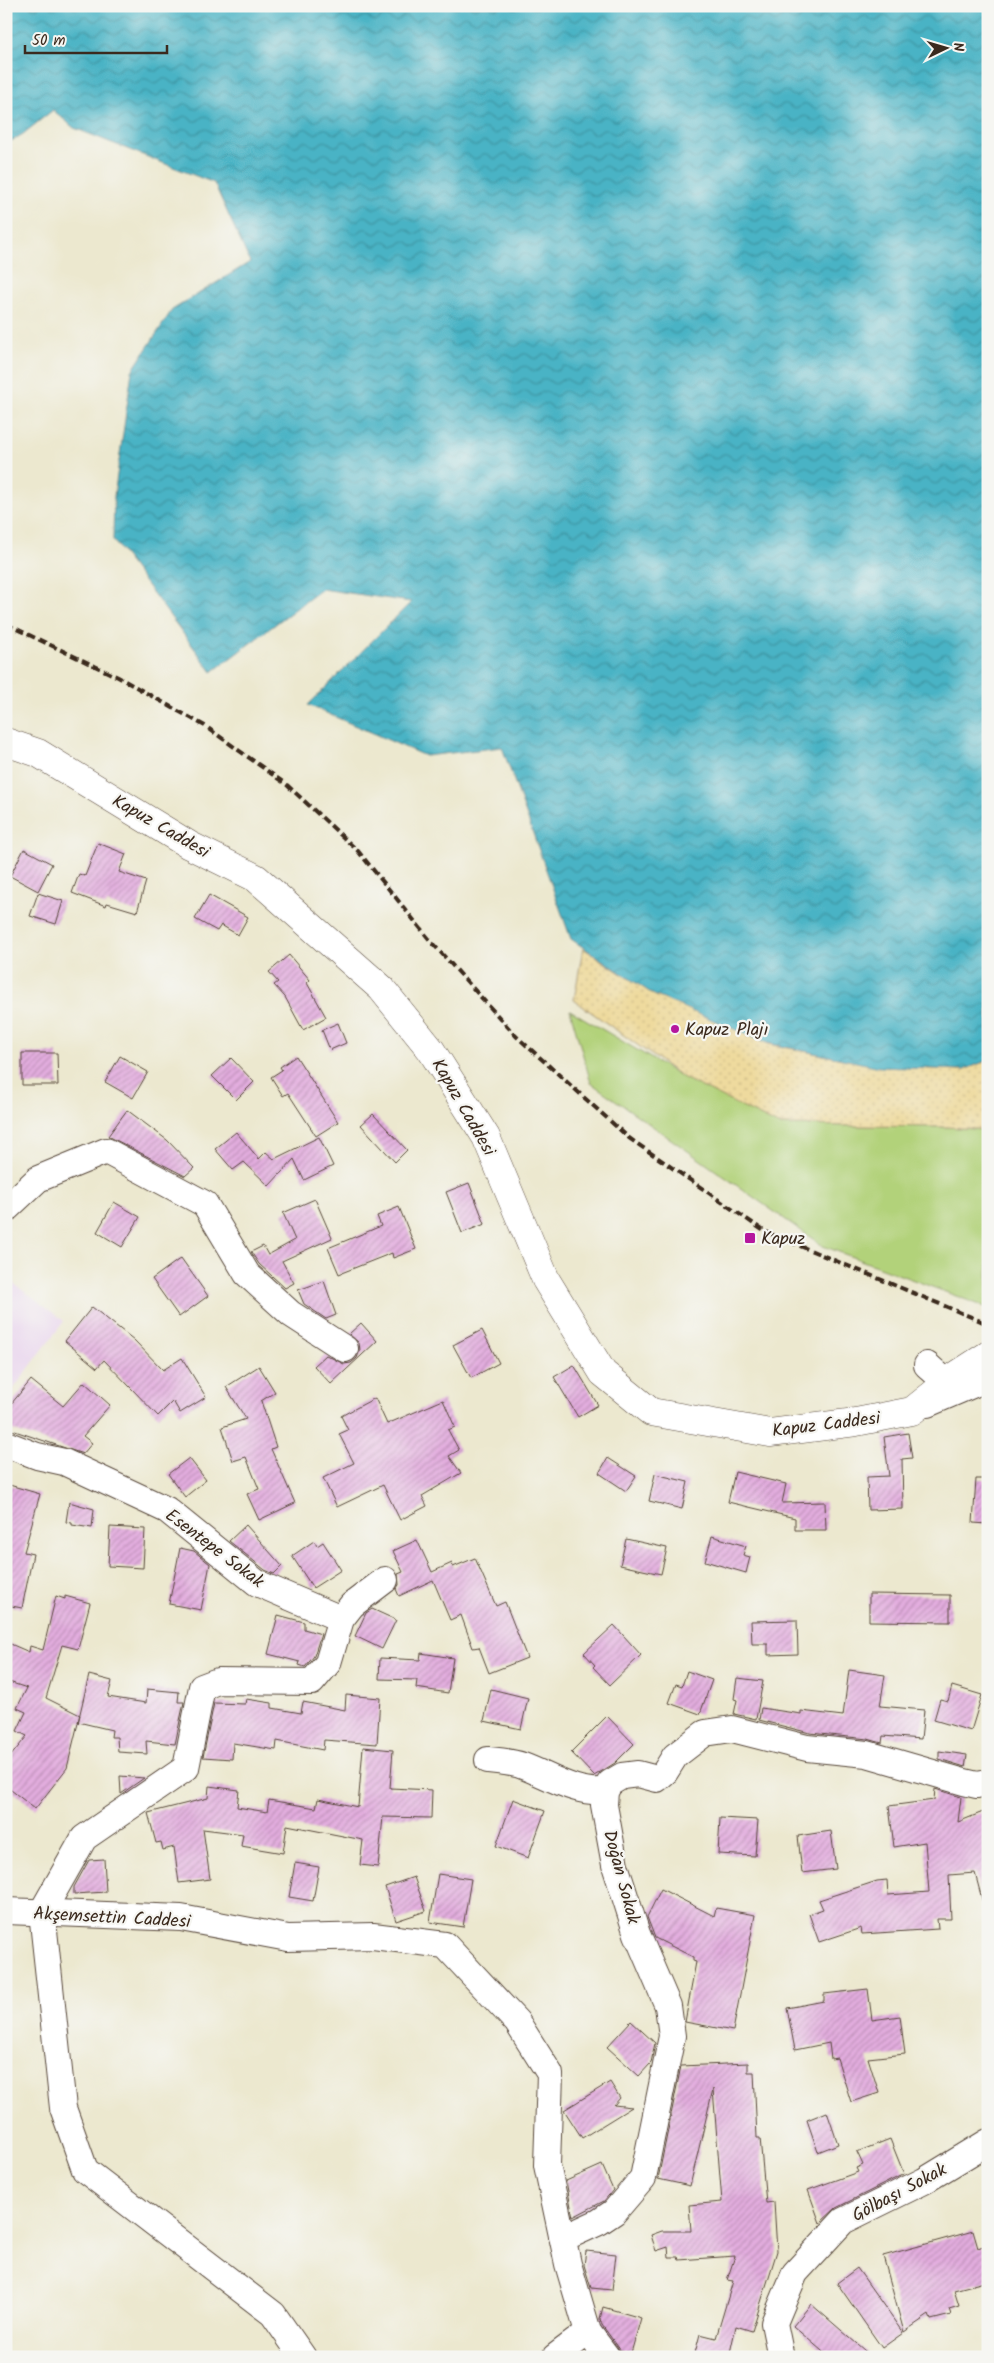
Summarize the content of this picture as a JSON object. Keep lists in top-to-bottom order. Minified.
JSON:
{"streets":{"main road":["Kapuz Caddesi"],"street":["Esentepe Sokak","Doğan Sokak","Akşemsettin Caddesi","Gölbaşı Sokak"]},"crossings":[["Doğan Sokak","Akşemsettin Caddesi"]],"places":{"other":["Kapuz Plajı"],"transit":["Kapuz"]},"scale_bar":"50 m","north":"right"}
